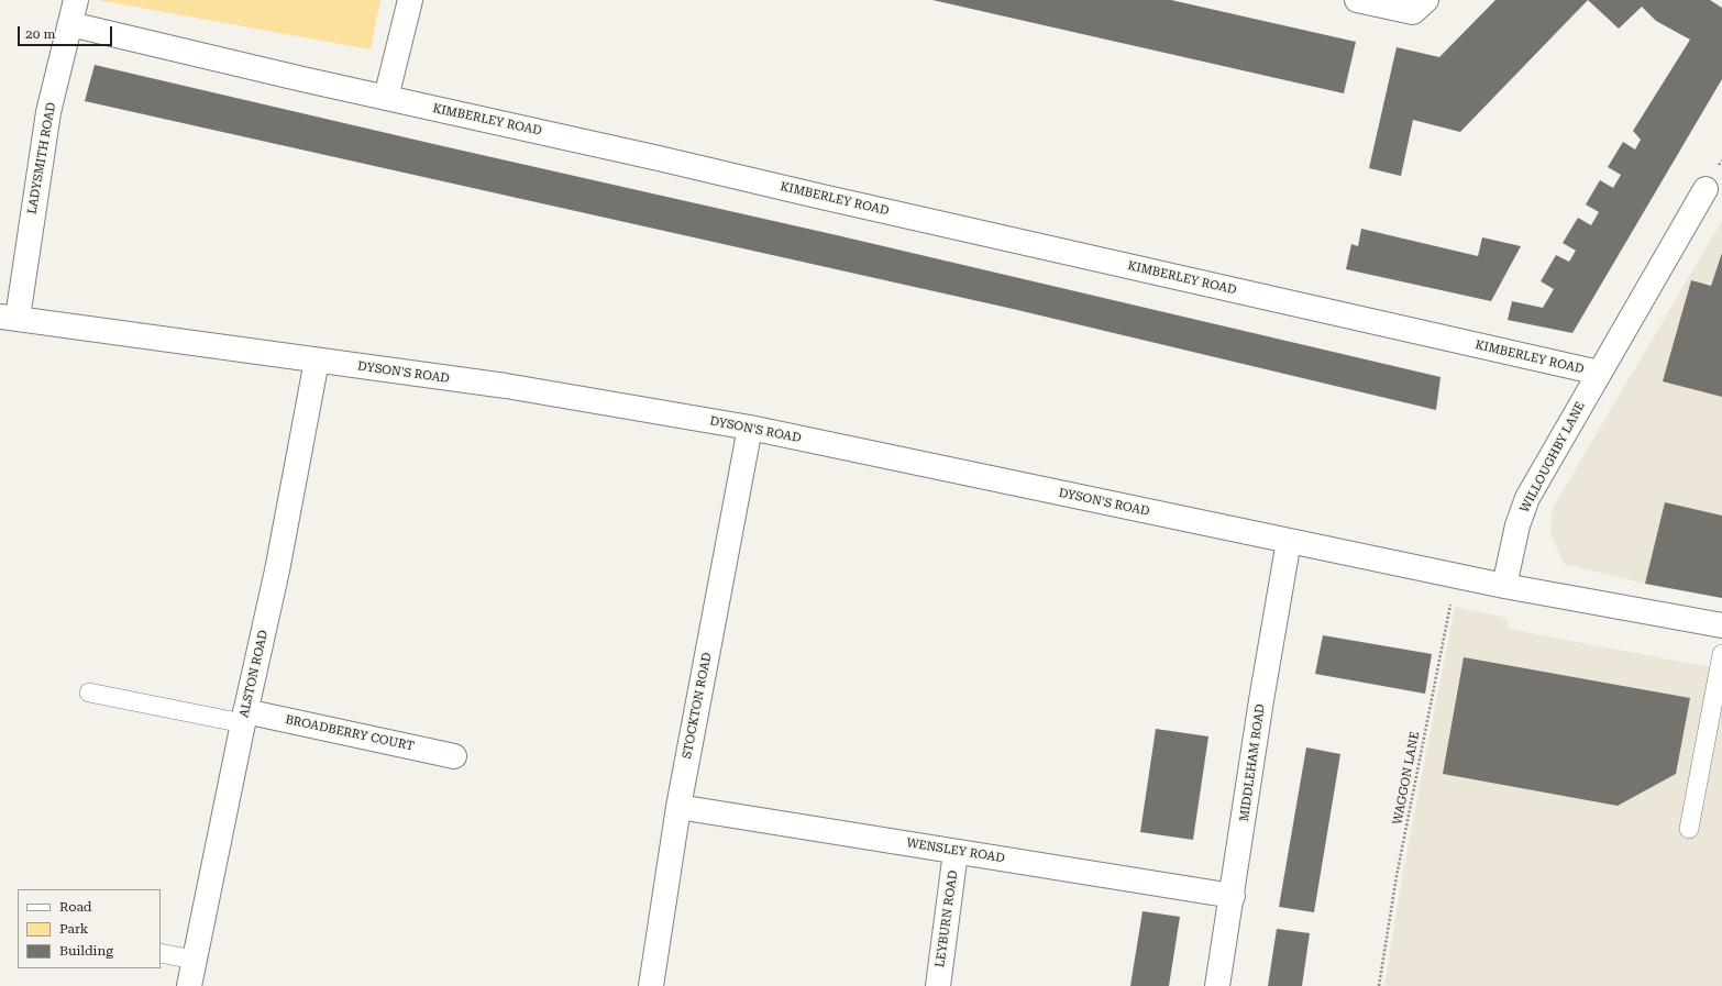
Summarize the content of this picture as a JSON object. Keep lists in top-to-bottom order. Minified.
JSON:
{"streets":{"street":["KIMBERLEY ROAD","LADYSMITH ROAD","DYSON'S ROAD","WILLOUGHBY LANE","ALSTON ROAD","STOCKTON ROAD","BROADBERRY COURT","MIDDLEHAM ROAD","WENSLEY ROAD","LEYBURN ROAD"],"path":["WAGGON LANE"]},"crossings":[["KIMBERLEY ROAD","LADYSMITH ROAD"],["KIMBERLEY ROAD","WILLOUGHBY LANE"],["LADYSMITH ROAD","DYSON'S ROAD"],["DYSON'S ROAD","WILLOUGHBY LANE"],["DYSON'S ROAD","ALSTON ROAD"],["DYSON'S ROAD","STOCKTON ROAD"],["DYSON'S ROAD","MIDDLEHAM ROAD"],["DYSON'S ROAD","WAGGON LANE"],["ALSTON ROAD","BROADBERRY COURT"],["STOCKTON ROAD","WENSLEY ROAD"],["MIDDLEHAM ROAD","WENSLEY ROAD"],["WENSLEY ROAD","LEYBURN ROAD"]],"legend":["Road","Park","Building"],"scale_bar":"20 m"}
